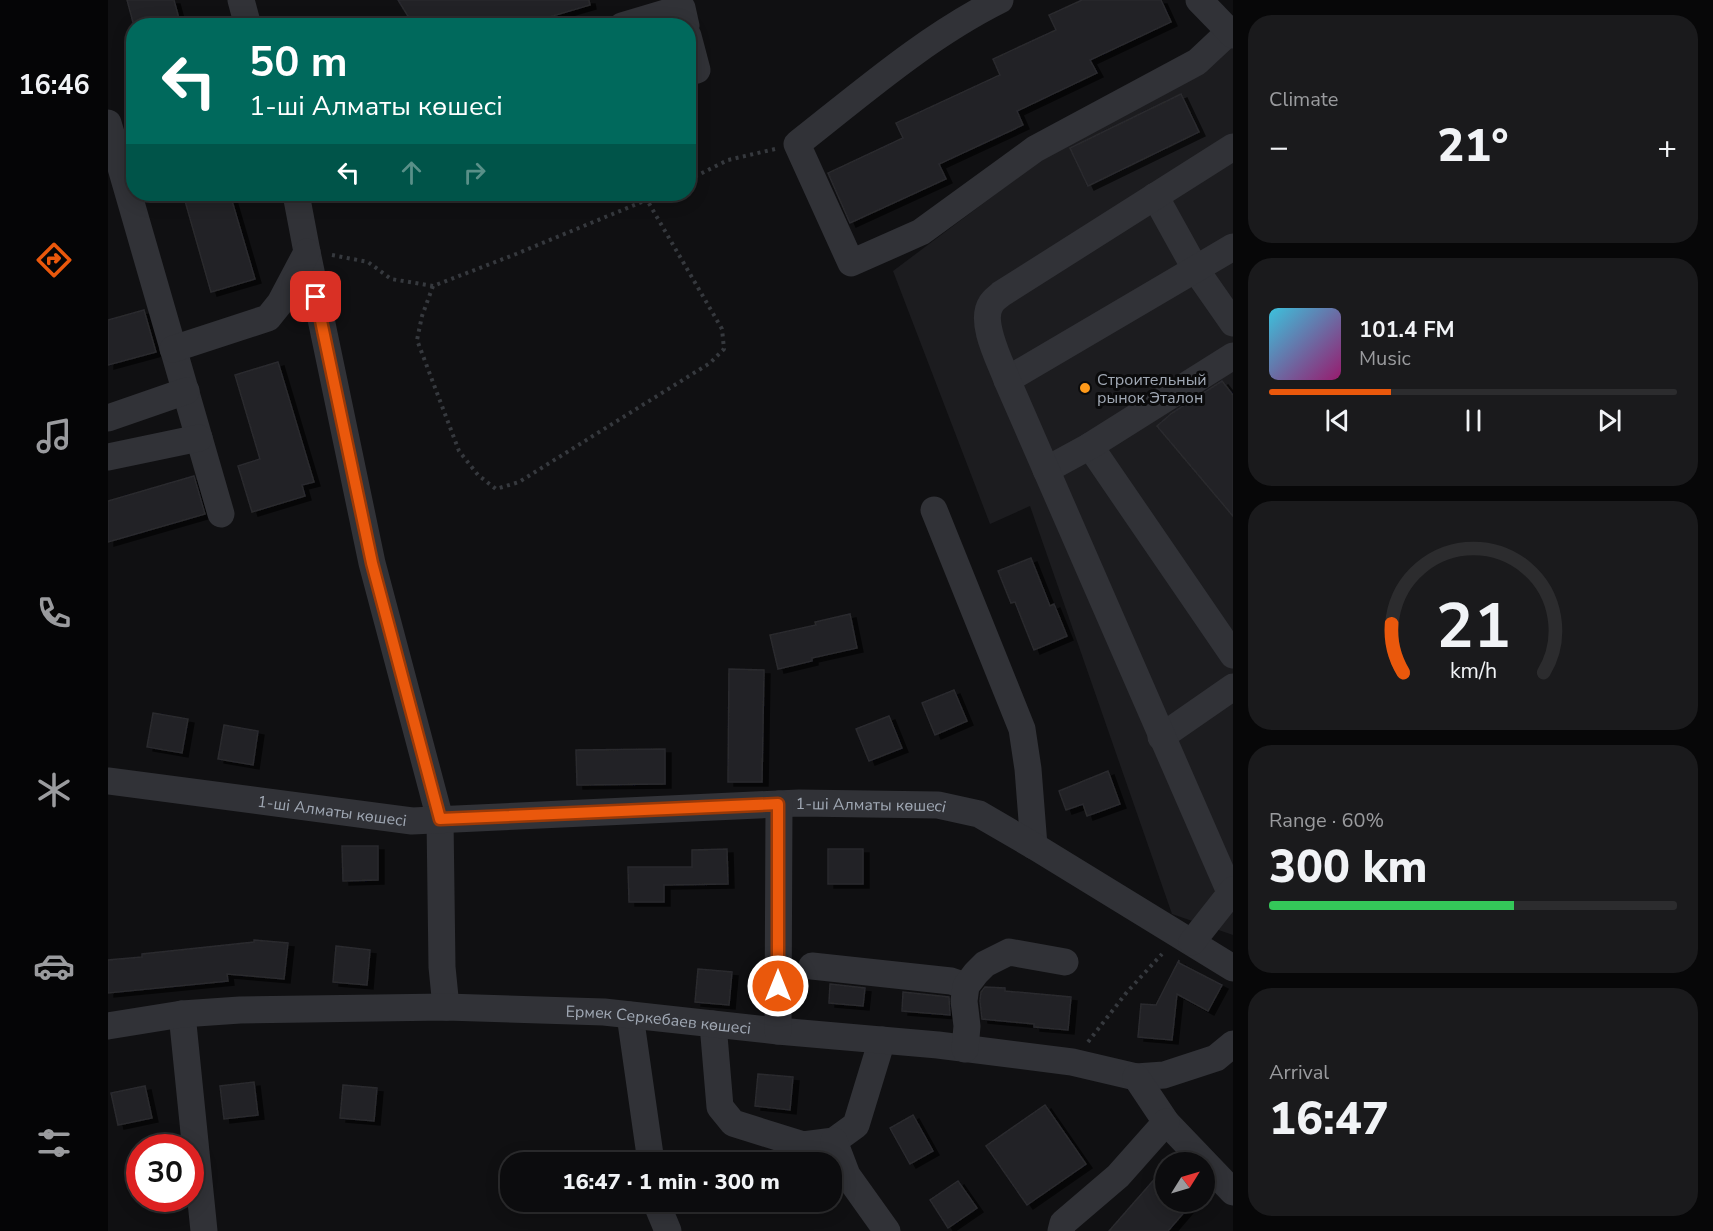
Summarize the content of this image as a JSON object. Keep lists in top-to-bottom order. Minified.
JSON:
{"streets":{"street":["1-ші Алматы көшесі","Ермек Серкебаев көшесі"]},"places":["Строительный рынок Эталон"],"north":"top right","page":{"tabs":"16:46","tile":["Climate",["Range · 60%","300 km"],["Arrival","16:47"]],"turn":["50 m","1-ші Алматы көшесі"],"heat":["−","21°","+"],"song":["101.4 FM","Music"],"limit":"30","trip":"16:47 · 1 min · 300 m","gauge":["21","km/h"]}}
